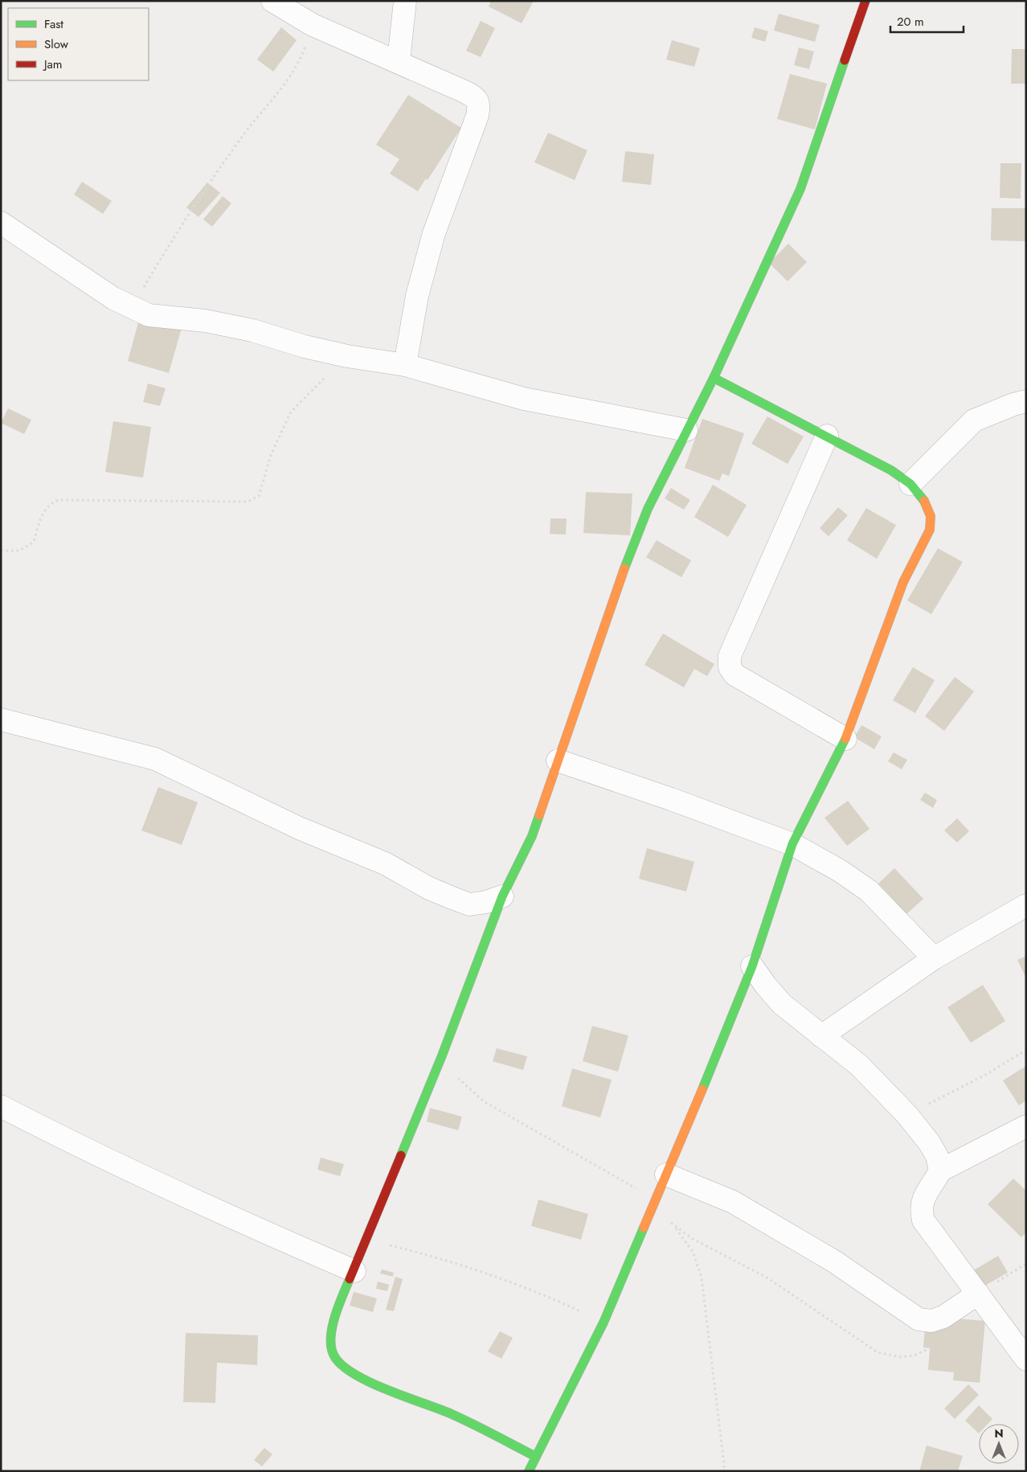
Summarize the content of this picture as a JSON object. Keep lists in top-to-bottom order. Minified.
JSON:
{"legend":["Fast","Slow","Jam"],"scale_bar":"20 m","north":"top"}
